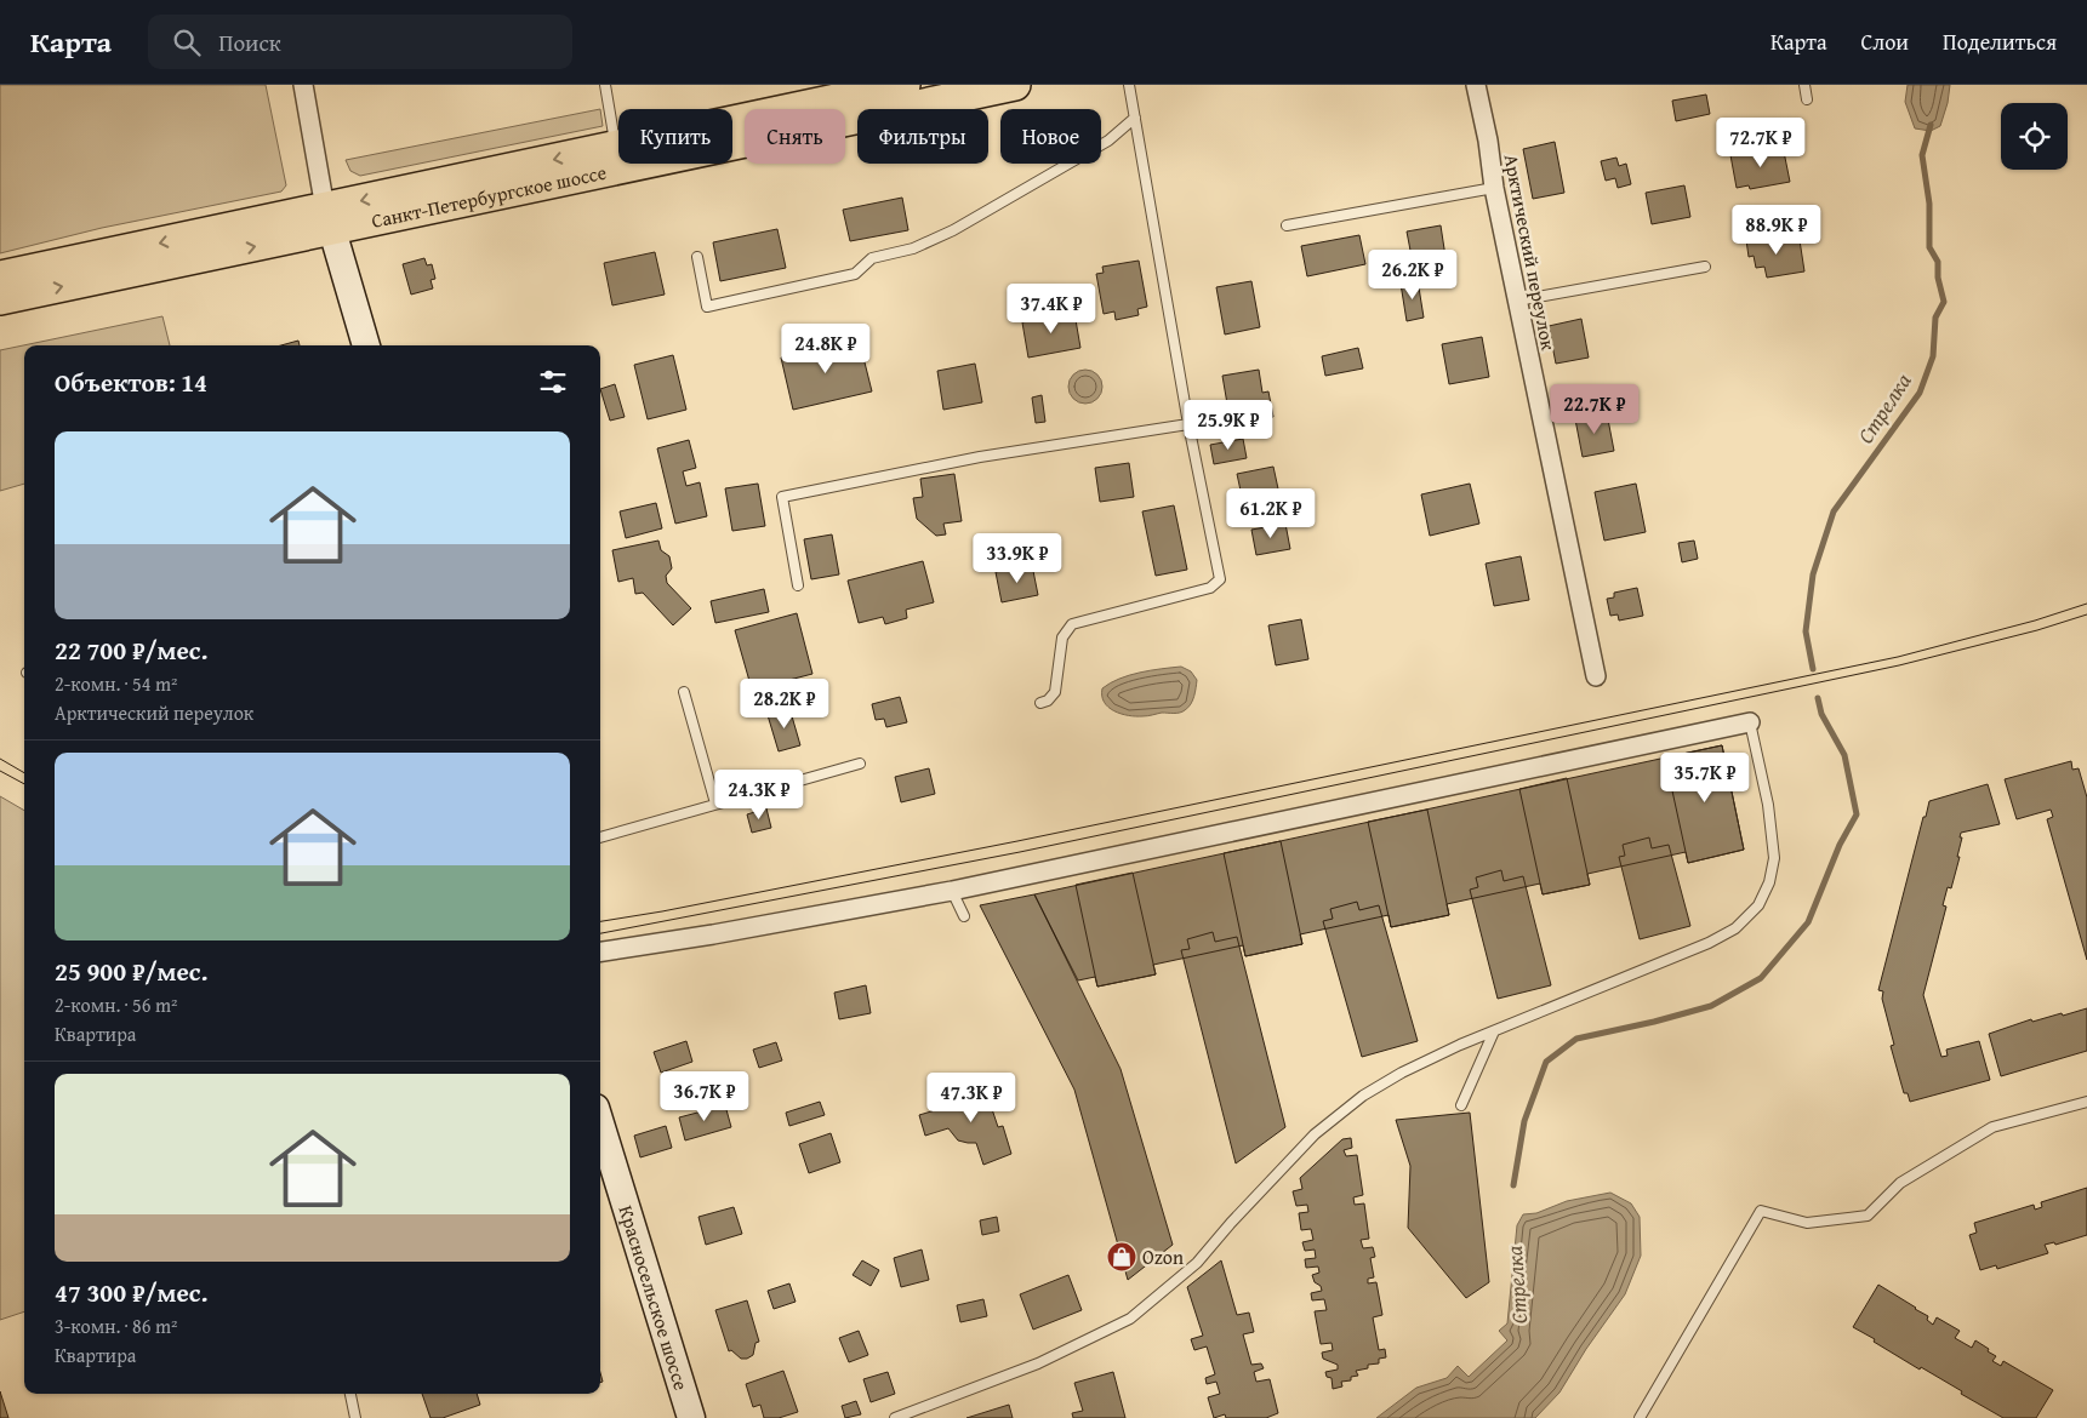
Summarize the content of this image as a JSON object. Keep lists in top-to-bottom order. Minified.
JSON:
{"streets":{"main road":["Санкт-Петербургское шоссе","Красносельское шоссе"],"street":["Арктический переулок"]},"water":["Стрелка"],"places":{"shop":["Ozon"]},"page":{"header":"Карта","search":"Поиск","nav":["Карта","Слои","Поделиться"],"chip":["Купить","Снять","Фильтры","Новое"],"price":["72.7K ₽","88.9K ₽","26.2K ₽","37.4K ₽","24.8K ₽","22.7K ₽","25.9K ₽","61.2K ₽","33.9K ₽","28.2K ₽","35.7K ₽","24.3K ₽","36.7K ₽","47.3K ₽"],"heading":"Объектов: 14","list":[{"name":"22 700 ₽/мес.","note":"2-комн. · 54 m² · Арктический переулок"},{"name":"25 900 ₽/мес.","note":"2-комн. · 56 m² · Квартира"},{"name":"47 300 ₽/мес.","note":"3-комн. · 86 m² · Квартира"}]}}
